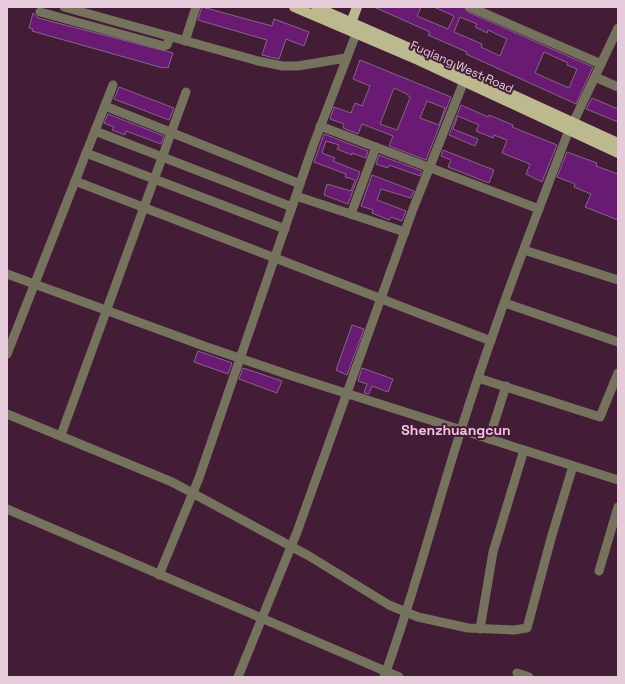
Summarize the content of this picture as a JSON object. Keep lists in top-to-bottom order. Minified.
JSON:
{"streets":{"main road":["Fuqiang West Road"]},"districts":["Shenzhuangcun"]}
